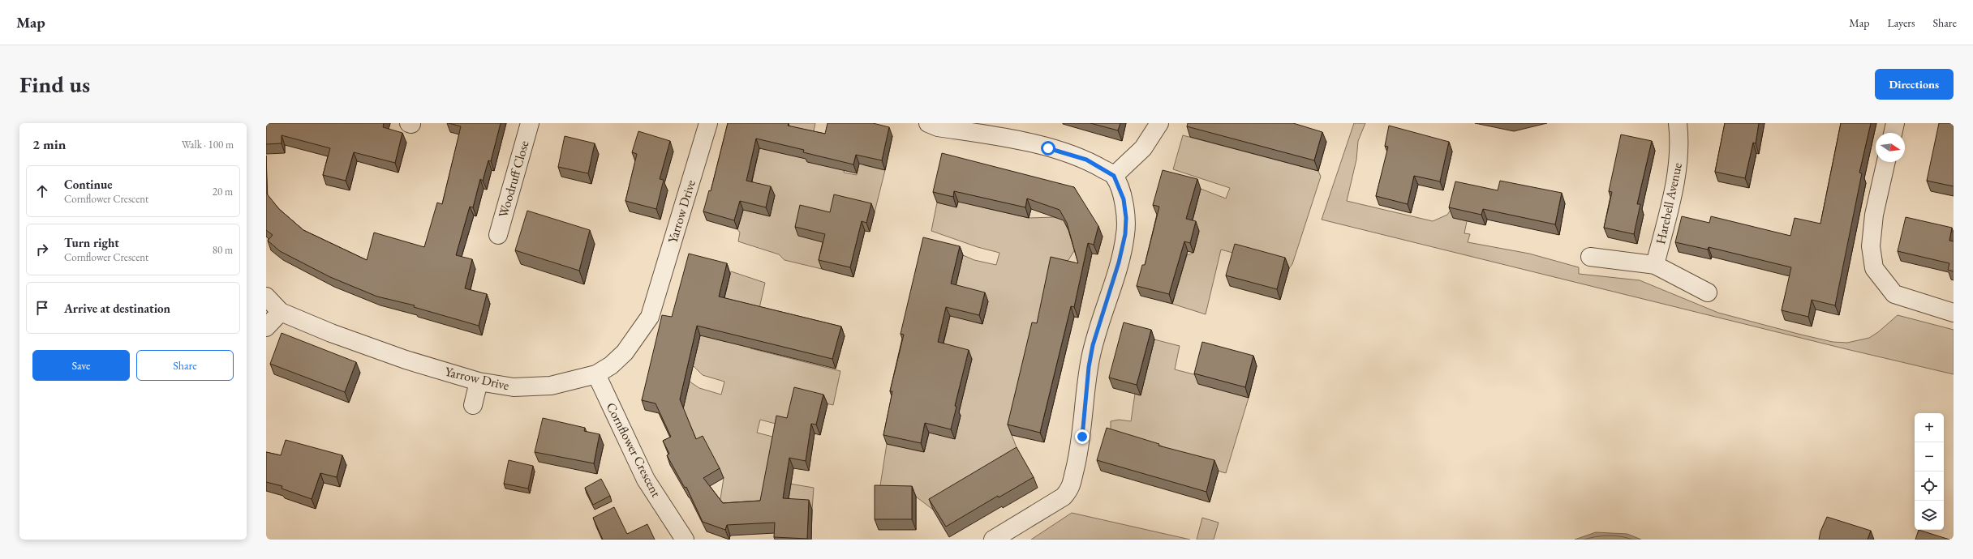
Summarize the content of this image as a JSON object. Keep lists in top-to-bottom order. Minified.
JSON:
{"streets":{"street":["Woodruff Close","Harebell Avenue","Yarrow Drive","Cornflower Crescent"]},"crossings":[["Yarrow Drive","Cornflower Crescent"]],"north":"right","page":{"header":"Map","nav":["Map","Layers","Share"],"buttons":["Directions",["Save","Share"]],"title":"Find us","heading":["2 min","Walk · 100 m"],"list":[["Continue","Cornflower Crescent","20 m"],["Turn right","Cornflower Crescent","80 m"],"Arrive at destination"],"map_buttons":["+","−"]}}
